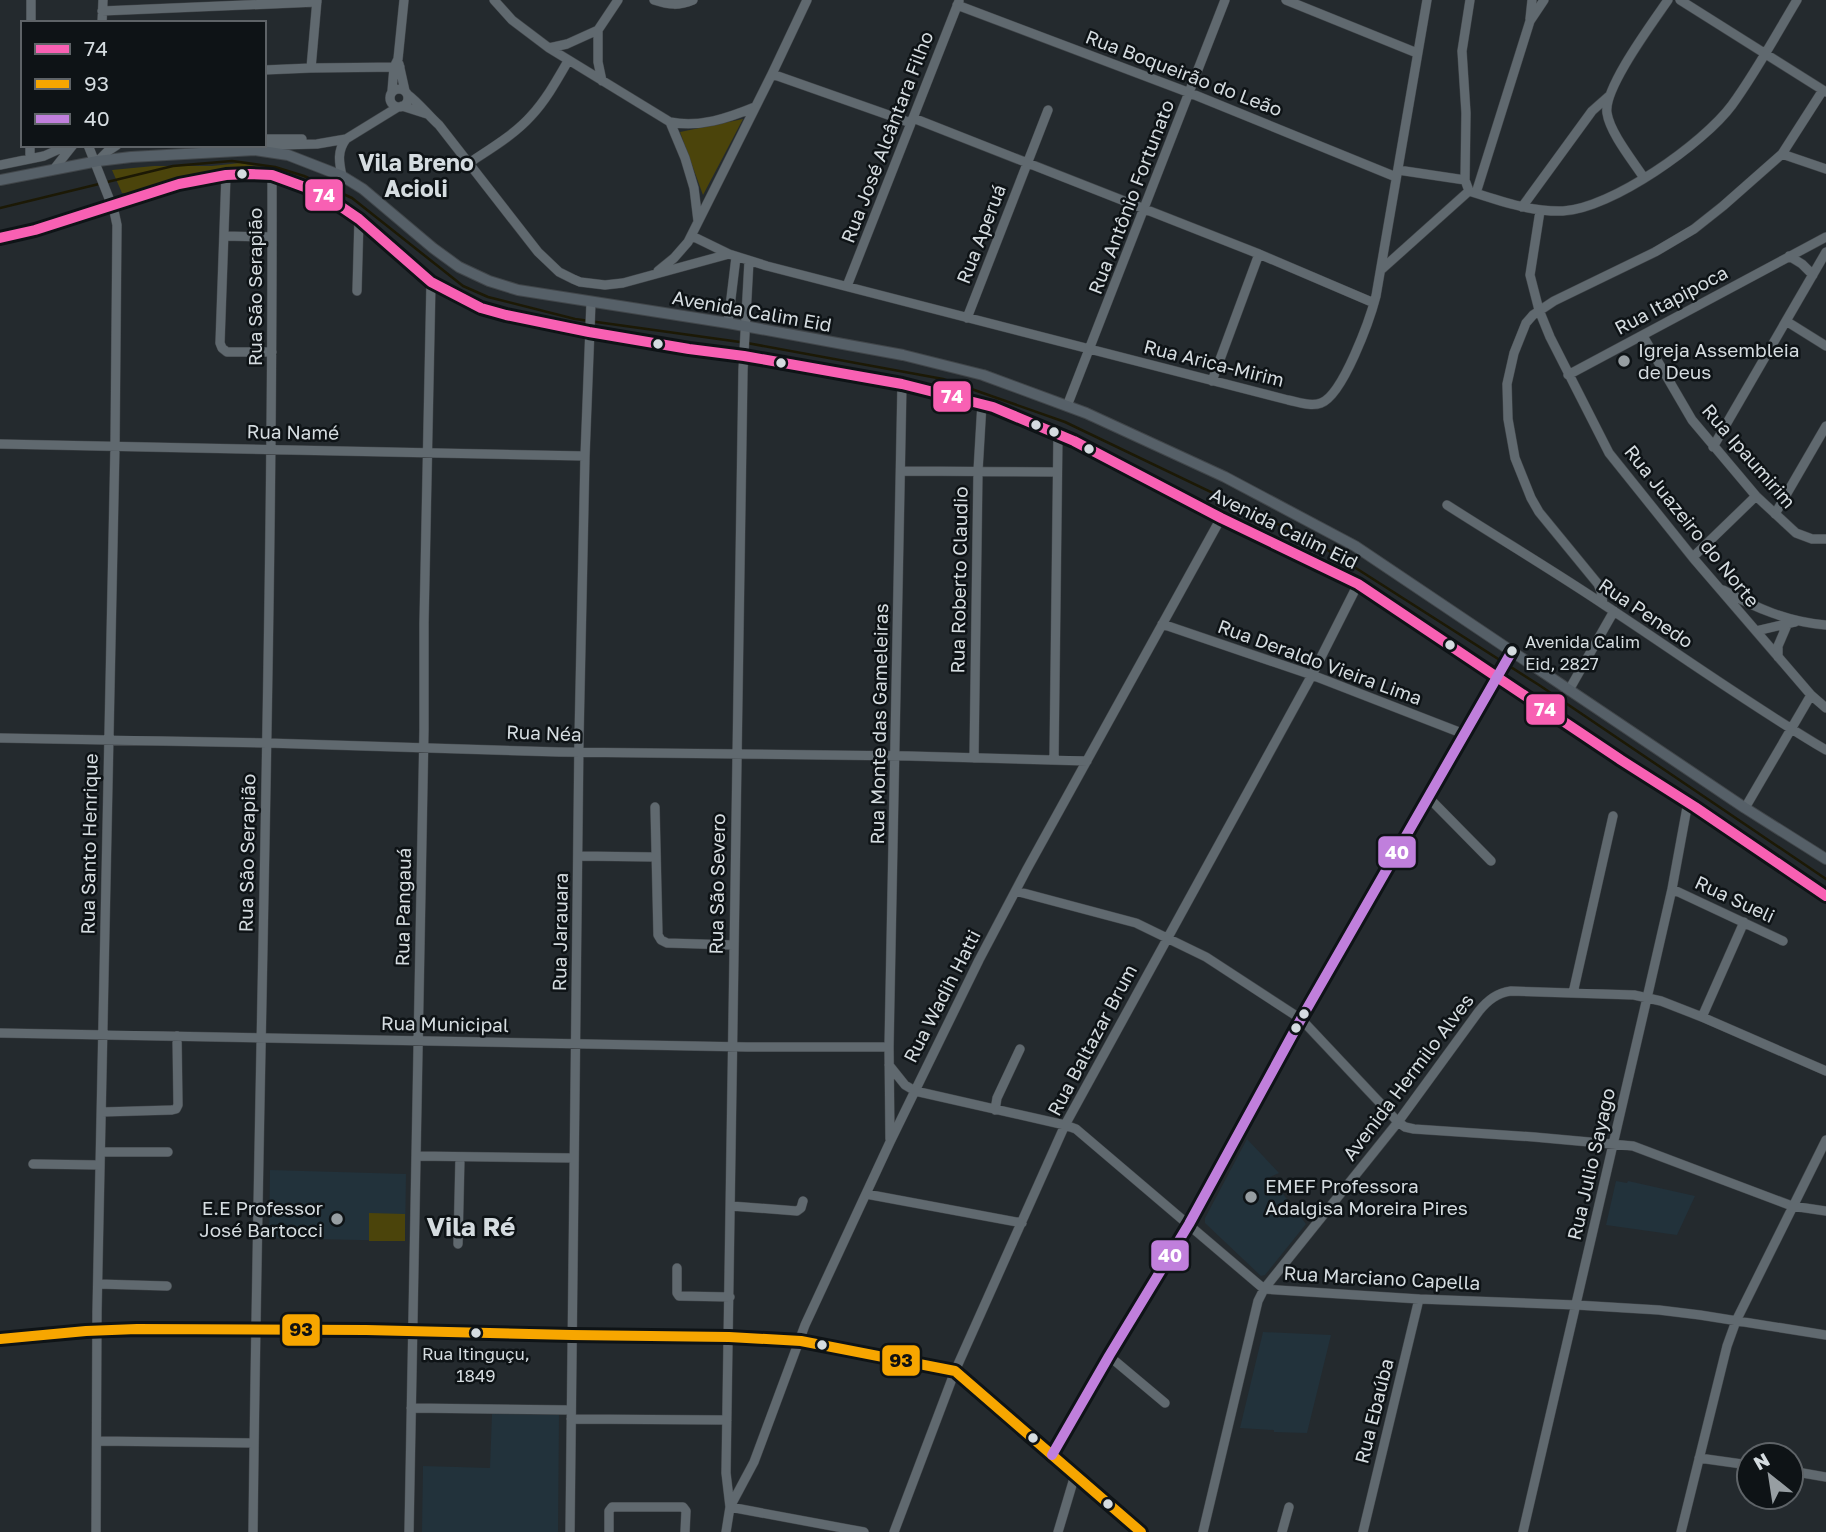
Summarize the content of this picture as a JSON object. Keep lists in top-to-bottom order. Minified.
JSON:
{"streets":{"main road":["Avenida Calim Eid"],"street":["Rua Boqueirão do Leão","Rua José Alcântara Filho","Rua Antônio Fortunato","Rua Aperuá","Rua São Serapião","Rua Itapipoca","Rua Arica-Mirim","Rua Namé","Rua Ipaumirim","Rua Juazeiro do Norte","Rua Roberto Claudio","Rua Penedo","Rua Deraldo Vieira Lima","Rua Monte das Gameleiras","Rua Néa","Rua Santo Henrique","Rua São Severo","Rua Sueli","Rua Pangauá","Rua Jarauara","Rua Wadih Hatti","Rua Municipal","Rua Baltazar Brum","Avenida Hermilo Alves","Rua Julio Sayago","Rua Marciano Capella","Rua Ebaúba"]},"crossings":[["Rua Boqueirão do Leão","Rua José Alcântara Filho"],["Rua Boqueirão do Leão","Rua Antônio Fortunato"],["Rua Boqueirão do Leão","Rua Arica-Mirim"],["Rua José Alcântara Filho","Rua Arica-Mirim"],["Rua Antônio Fortunato","Avenida Calim Eid"],["Rua Antônio Fortunato","Rua Arica-Mirim"],["Rua Aperuá","Rua Arica-Mirim"],["Rua São Serapião","Avenida Calim Eid"],["Rua São Serapião","Rua Namé"],["Rua São Serapião","Rua Néa"],["Rua São Serapião","Rua Municipal"],["Rua Itapipoca","Rua Ipaumirim"],["Rua Itapipoca","Rua Juazeiro do Norte"],["Avenida Calim Eid","Rua Roberto Claudio"],["Avenida Calim Eid","Rua Monte das Gameleiras"],["Avenida Calim Eid","Rua Santo Henrique"],["Avenida Calim Eid","Rua São Severo"],["Avenida Calim Eid","Rua Pangauá"],["Avenida Calim Eid","Rua Jarauara"],["Avenida Calim Eid","Rua Wadih Hatti"],["Avenida Calim Eid","Rua Baltazar Brum"],["Avenida Calim Eid","Rua Julio Sayago"],["Rua Arica-Mirim","Rua São Severo"],["Rua Namé","Rua Santo Henrique"],["Rua Namé","Rua Pangauá"],["Rua Namé","Rua Jarauara"],["Rua Roberto Claudio","Rua Néa"],["Rua Deraldo Vieira Lima","Rua Wadih Hatti"],["Rua Deraldo Vieira Lima","Rua Baltazar Brum"],["Rua Monte das Gameleiras","Rua Néa"],["Rua Monte das Gameleiras","Rua Wadih Hatti"],["Rua Monte das Gameleiras","Rua Municipal"],["Rua Néa","Rua Santo Henrique"],["Rua Néa","Rua São Severo"],["Rua Néa","Rua Pangauá"],["Rua Néa","Rua Jarauara"],["Rua Néa","Rua Wadih Hatti"],["Rua Santo Henrique","Rua Municipal"],["Rua São Severo","Rua Wadih Hatti"],["Rua São Severo","Rua Municipal"],["Rua Sueli","Rua Julio Sayago"],["Rua Pangauá","Rua Municipal"],["Rua Jarauara","Rua Municipal"],["Rua Wadih Hatti","Rua Marciano Capella"],["Rua Baltazar Brum","Rua Marciano Capella"],["Avenida Hermilo Alves","Rua Julio Sayago"],["Avenida Hermilo Alves","Rua Marciano Capella"],["Rua Julio Sayago","Rua Marciano Capella"],["Rua Marciano Capella","Rua Ebaúba"]],"districts":["Vila Breno Acioli","Vila Ré"],"places":["Igreja Assembleia de Deus","Avenida Calim Eid, 2827","EMEF Professora Adalgisa Moreira Pires","E.E Professor José Bartocci","Rua Itinguçu, 1849"],"lines":["transit line 74","transit line 40","transit line 93"],"legend":["74","93","40"],"north":"top left"}
